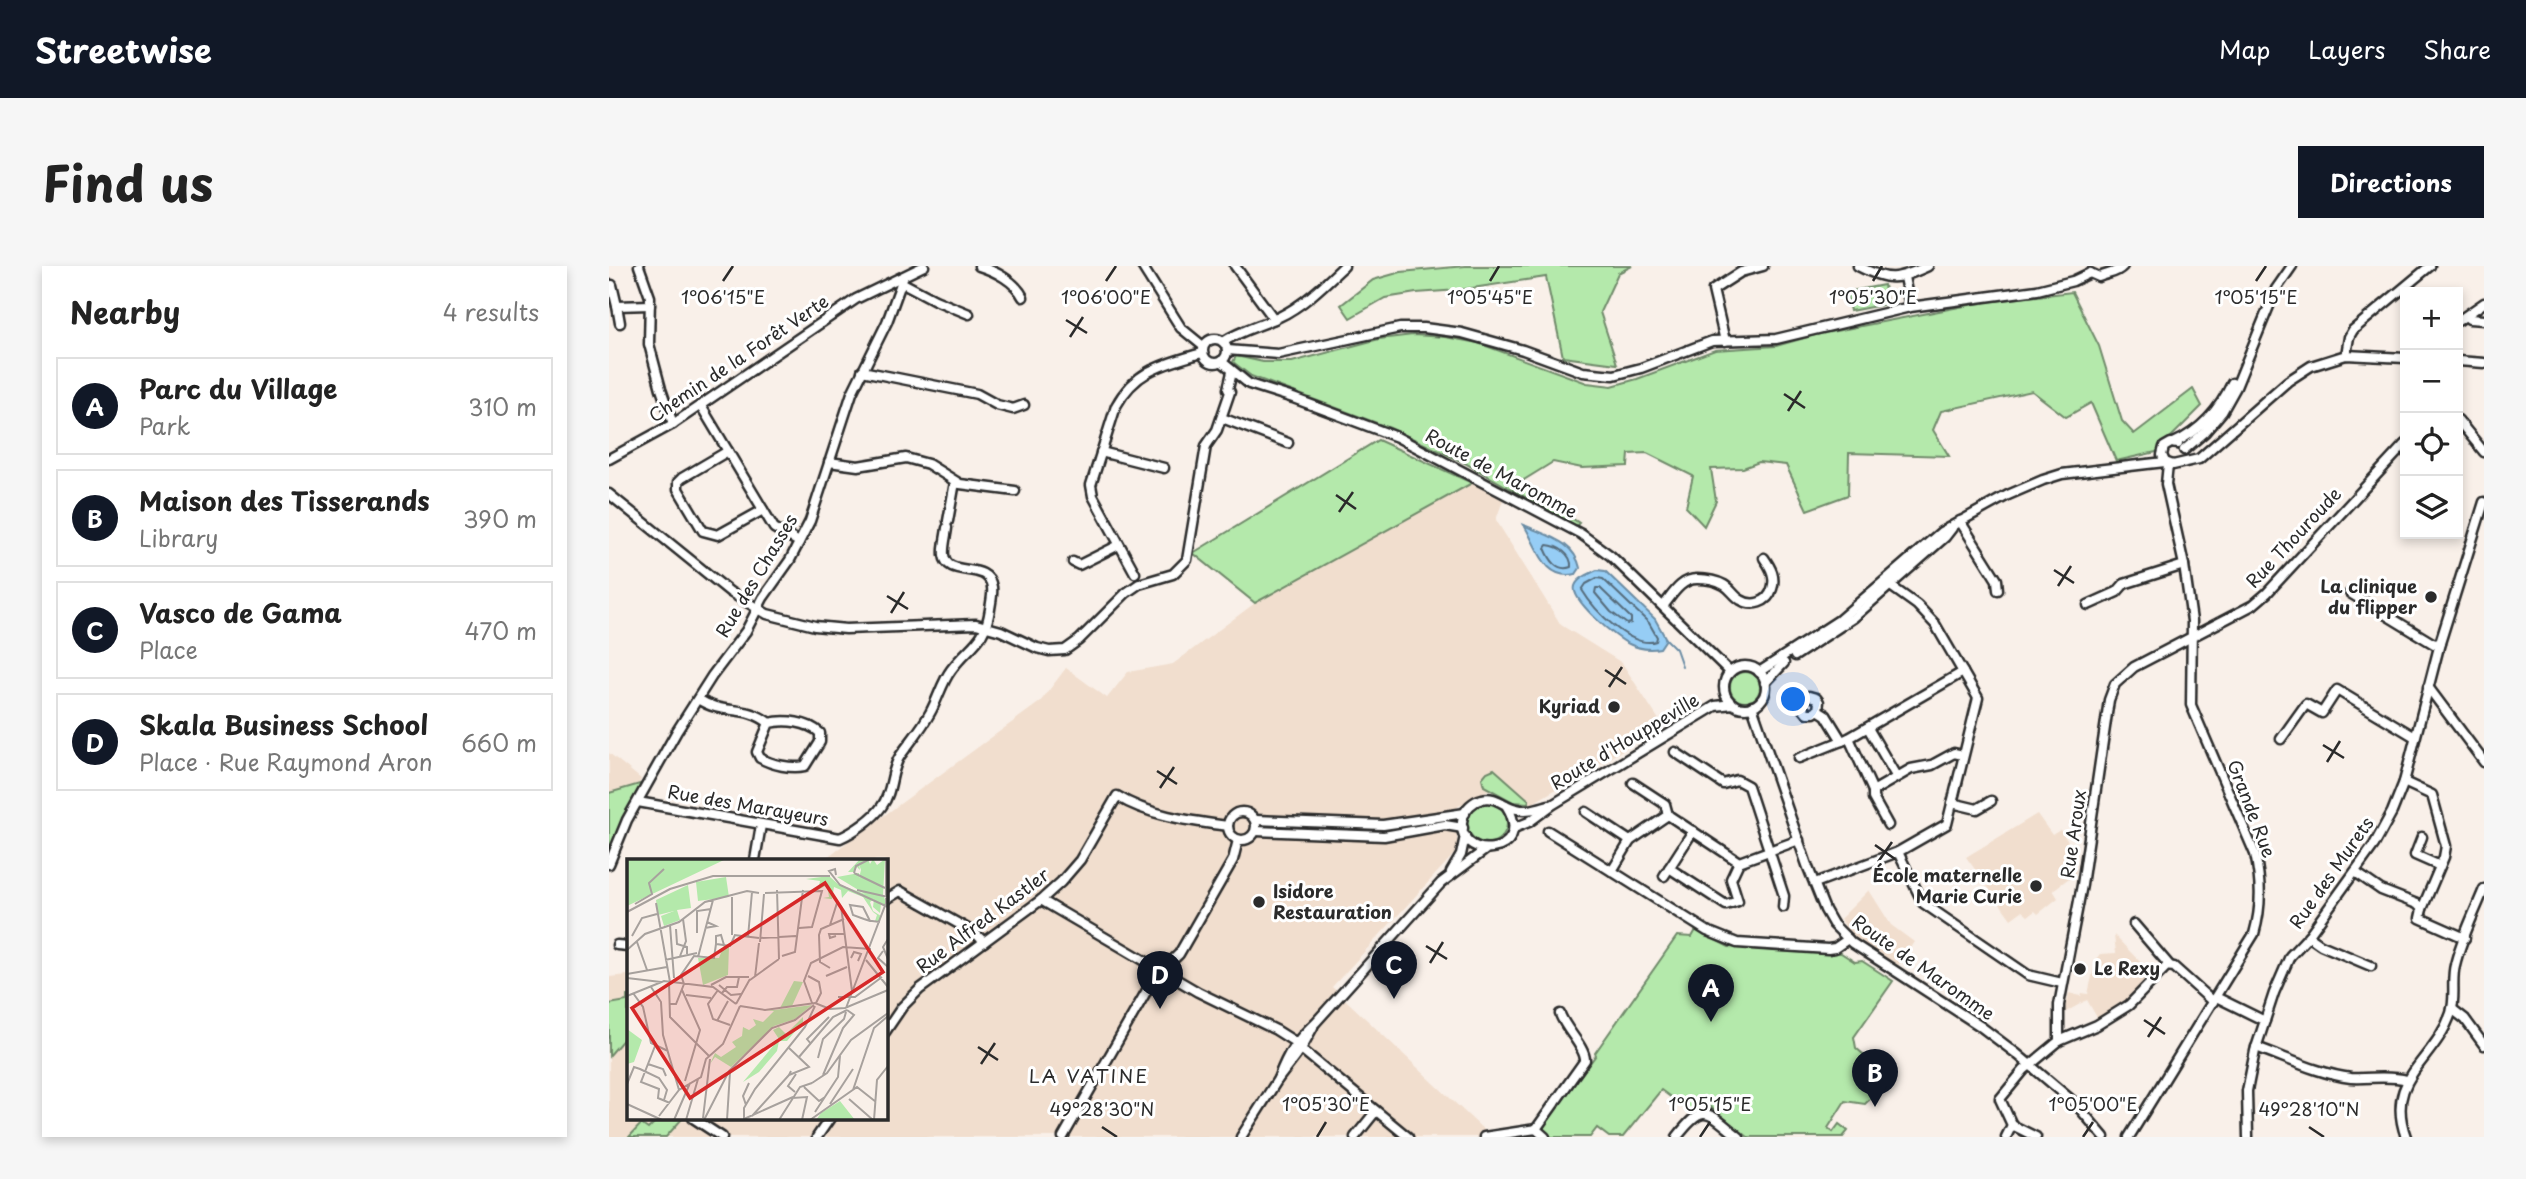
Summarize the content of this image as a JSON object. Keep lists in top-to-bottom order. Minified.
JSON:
{"streets":{"street":["Chemin de la Forêt Verte","Route de Maromme","Rue Thouroude","Rue des Chasses","Route d'Houppeville","Rue des Marayeurs","Grande Rue","Rue Aroux","Rue des Murets","Rue Alfred Kastler"]},"crossings":[["Chemin de la Forêt Verte","Rue des Chasses"],["Route de Maromme","Route d'Houppeville"],["Rue Thouroude","Grande Rue"],["Rue Thouroude","Rue Aroux"],["Rue des Chasses","Rue des Marayeurs"],["Grande Rue","Rue Aroux"]],"districts":["LA VATINE"],"places":["La clinique du flipper","Kyriad","École maternelle Marie Curie","Isidore Restauration","Le Rexy"],"page":{"header":"Streetwise","nav":["Map","Layers","Share"],"title":"Find us","buttons":"Directions","heading":["Nearby","4 results"],"map_buttons":["+","−"],"list":[{"mark":"A","name":"Parc du Village","note":"Park","value":"310 m"},{"mark":"B","name":"Maison des Tisserands","note":"Library","value":"390 m"},{"mark":"C","name":"Vasco de Gama","note":"Place","value":"470 m"},{"mark":"D","name":"Skala Business School","note":"Place · Rue Raymond Aron","value":"660 m"}],"pins":["C","D","A","B"]},"coordinates":["1°06'00\"E","1°06'15\"E","1°05'45\"E","1°05'30\"E","1°05'15\"E","1°05'00\"E","49°28'30\"N","49°28'10\"N"]}
